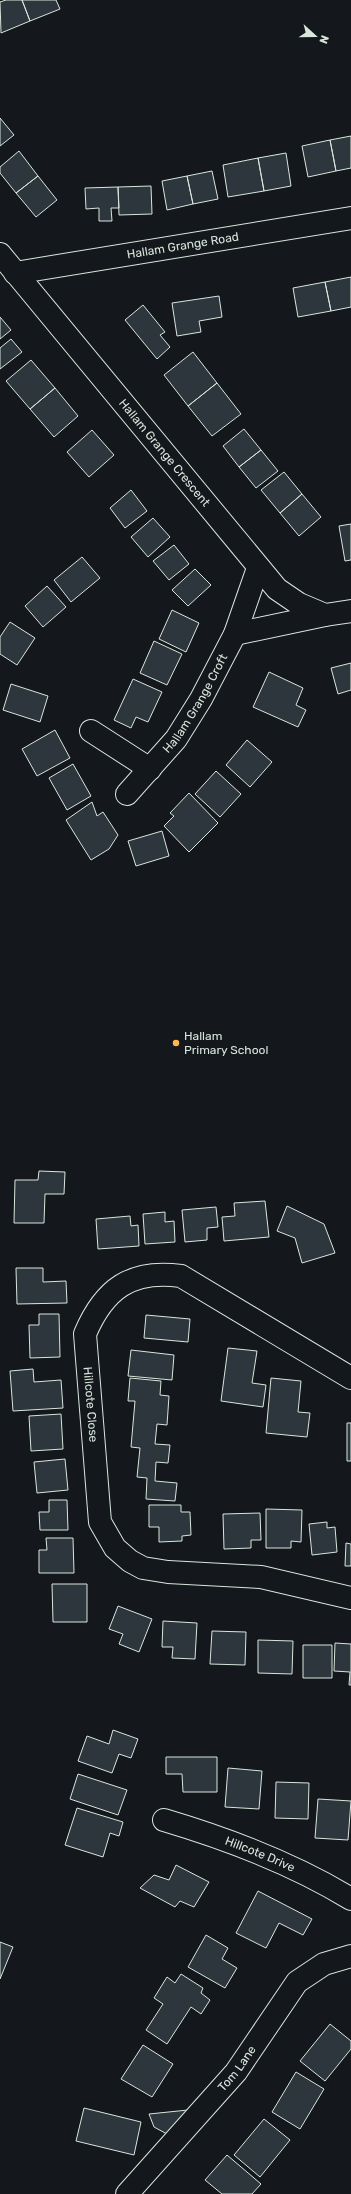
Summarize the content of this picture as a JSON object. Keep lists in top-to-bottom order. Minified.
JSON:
{"streets":{"street":["Hallam Grange Road","Hallam Grange Crescent","Hallam Grange Croft","Hillcote Close","Hillcote Drive","Tom Lane"]},"crossings":[["Hallam Grange Road","Hallam Grange Crescent"],["Hallam Grange Crescent","Hallam Grange Croft"]],"places":["Hallam Primary School"],"north":"right"}
